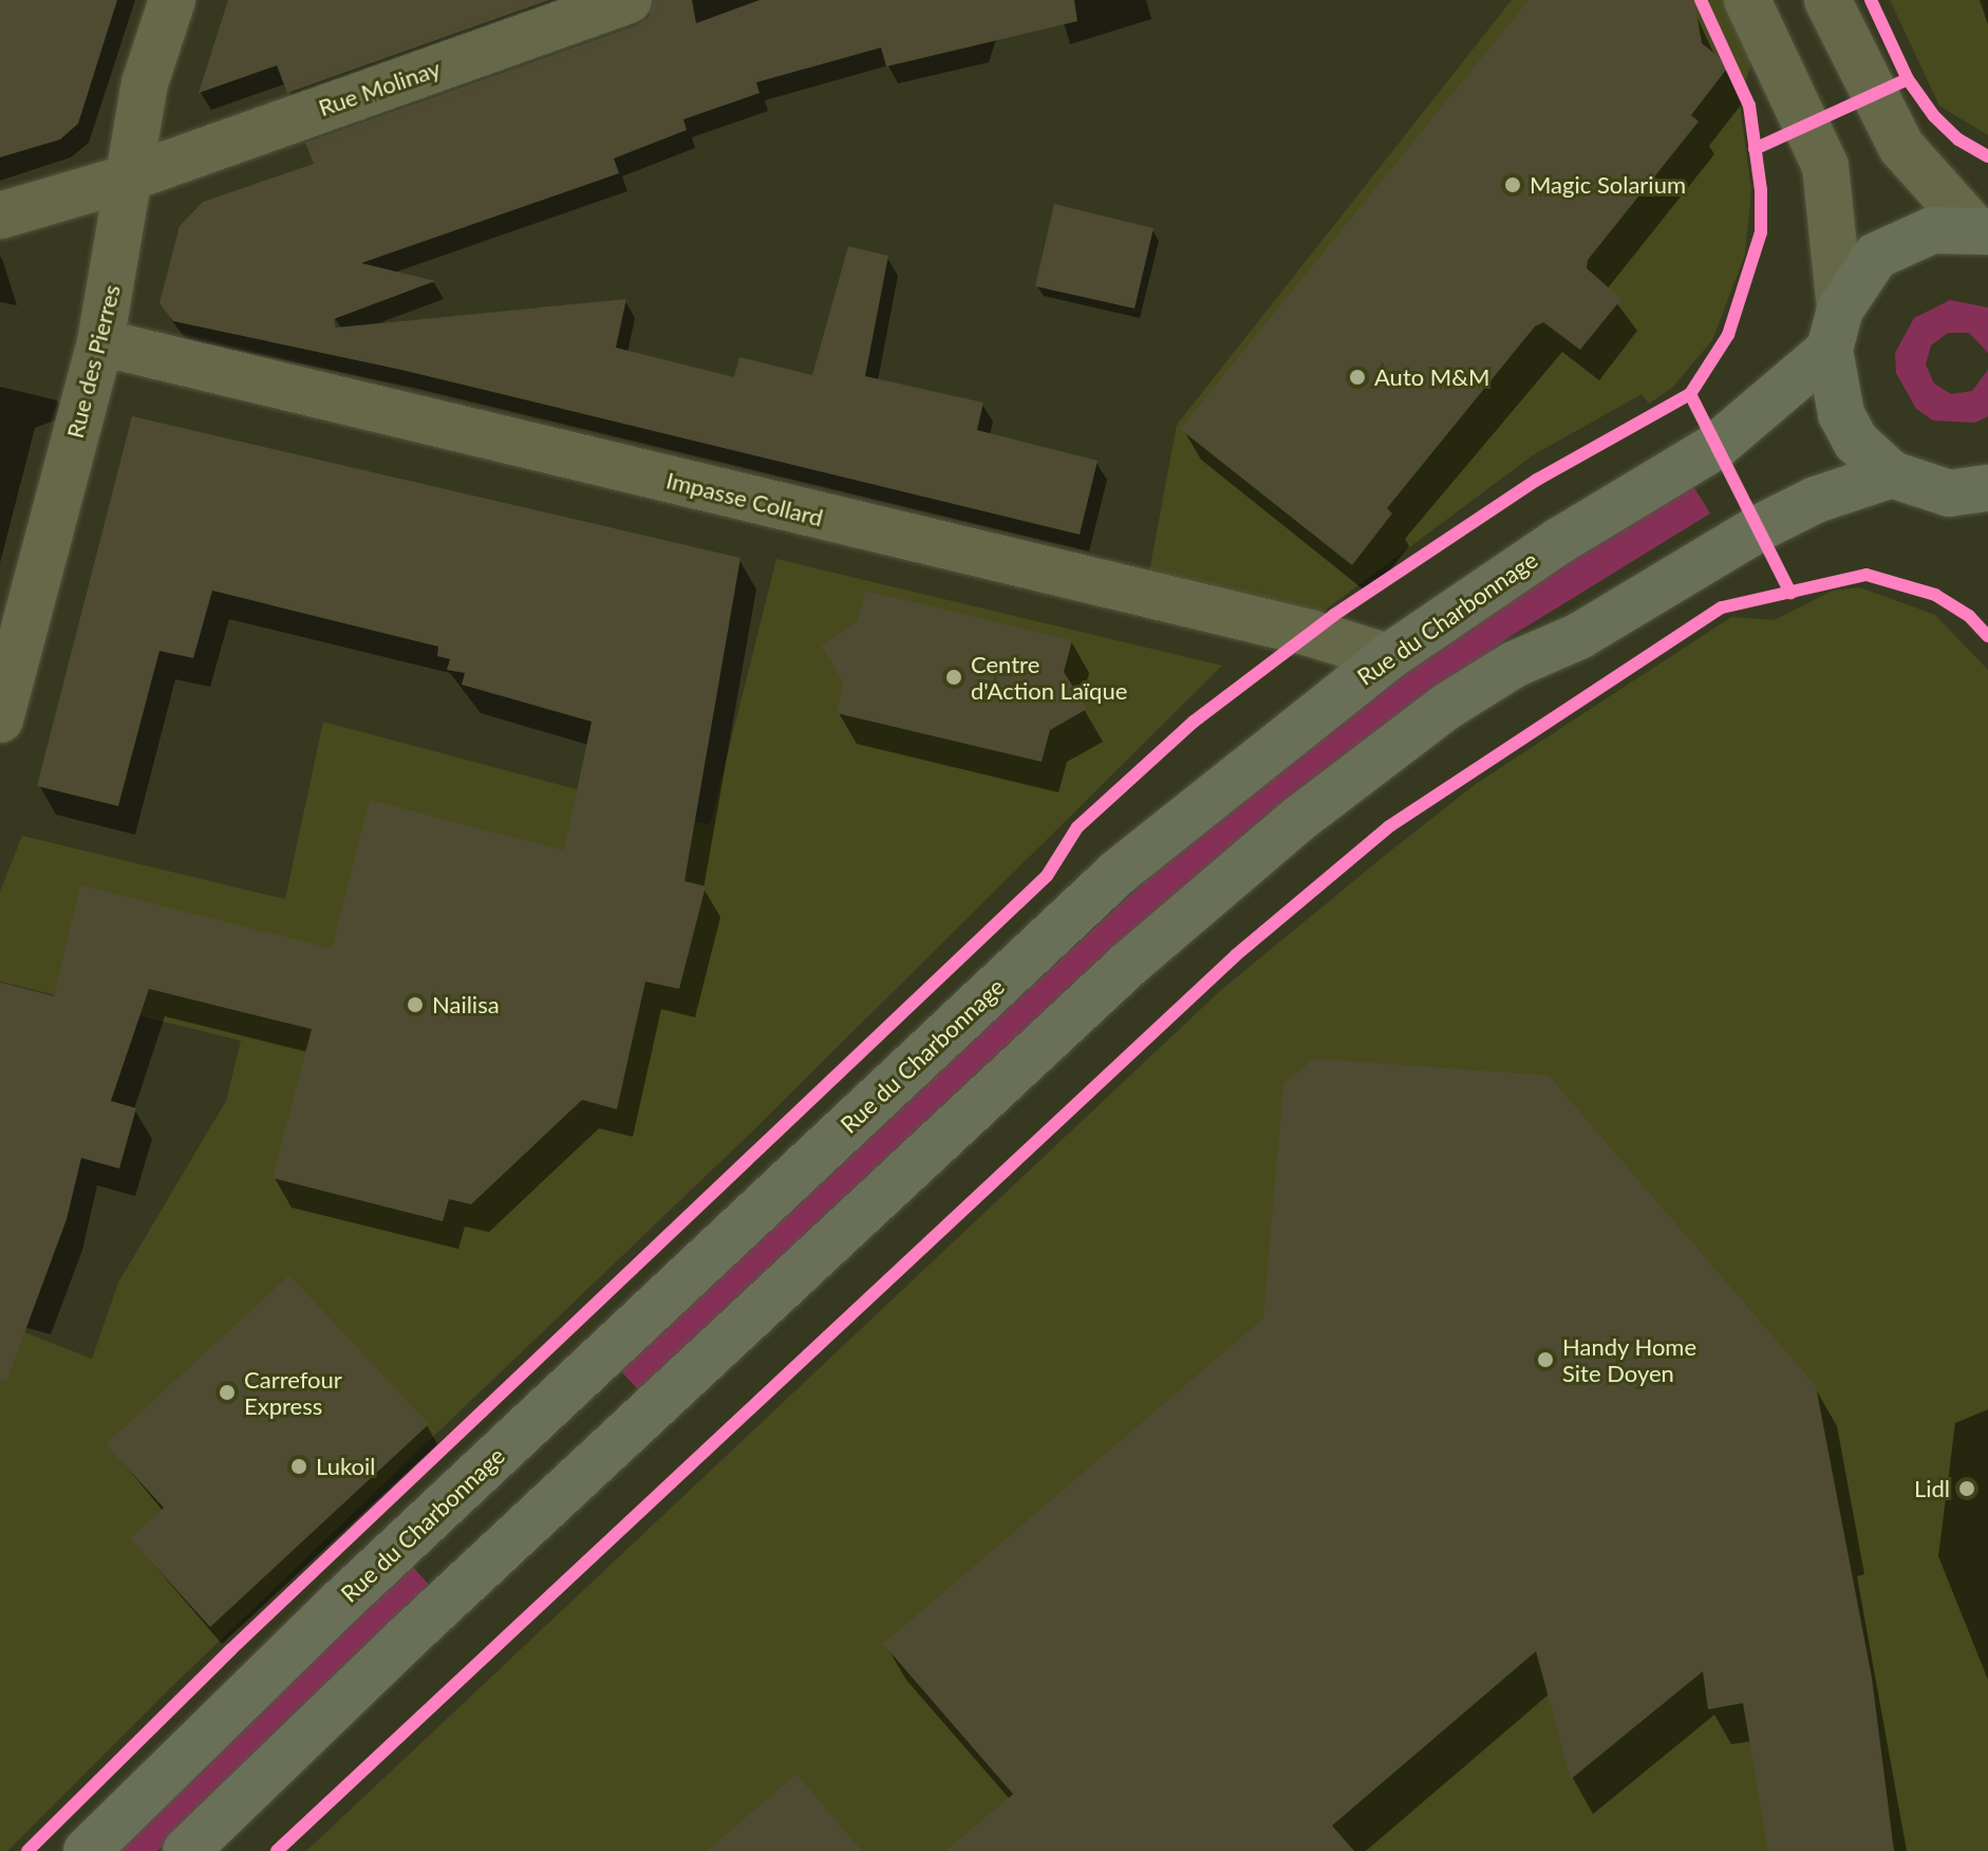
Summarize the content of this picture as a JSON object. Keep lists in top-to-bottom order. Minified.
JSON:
{"streets":{"main road":["Rue du Charbonnage"],"street":["Rue Molinay","Rue des Pierres","Impasse Collard"]},"crossings":[["Rue Molinay","Rue des Pierres"],["Rue des Pierres","Impasse Collard"],["Impasse Collard","Rue du Charbonnage"]],"places":["Magic Solarium","Auto M&M","Centre d'Action Laïque","Nailisa","Handy Home Site Doyen","Carrefour Express","Lukoil","Lidl"]}
